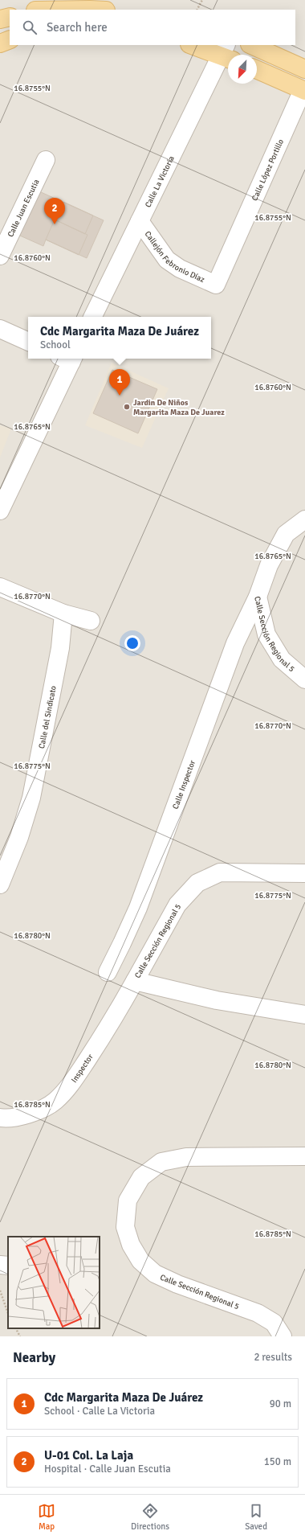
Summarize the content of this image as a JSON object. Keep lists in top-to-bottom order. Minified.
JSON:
{"streets":{"street":["Calle López Portillo","Calle La Victoria","Calle Juan Escutia","Callejón Febronio Díaz","Calle Sección Regional 5","Calle del Sindicato","Calle Inspector","Inspector"]},"crossings":[["Calle López Portillo","Callejón Febronio Díaz"],["Calle La Victoria","Callejón Febronio Díaz"],["Calle Sección Regional 5","Calle Inspector"],["Calle Sección Regional 5","Inspector"]],"places":["Jardin De Niños Margarita Maza De Juarez"],"north":"bottom left","page":{"search":"Search here","pins":["2","1"],"popup":["Cdc Margarita Maza De Juárez","School"],"heading":["Nearby","2 results"],"list":[{"mark":"1","name":"Cdc Margarita Maza De Juárez","note":"School · Calle La Victoria","value":"90 m"},{"mark":"2","name":"U-01 Col. La Laja","note":"Hospital · Calle Juan Escutia","value":"150 m"}],"nav":["Map","Directions","Saved"]},"coordinates":["16.8755°N","16.8760°N","16.8765°N","16.8770°N","16.8775°N","16.8780°N","16.8785°N"]}
